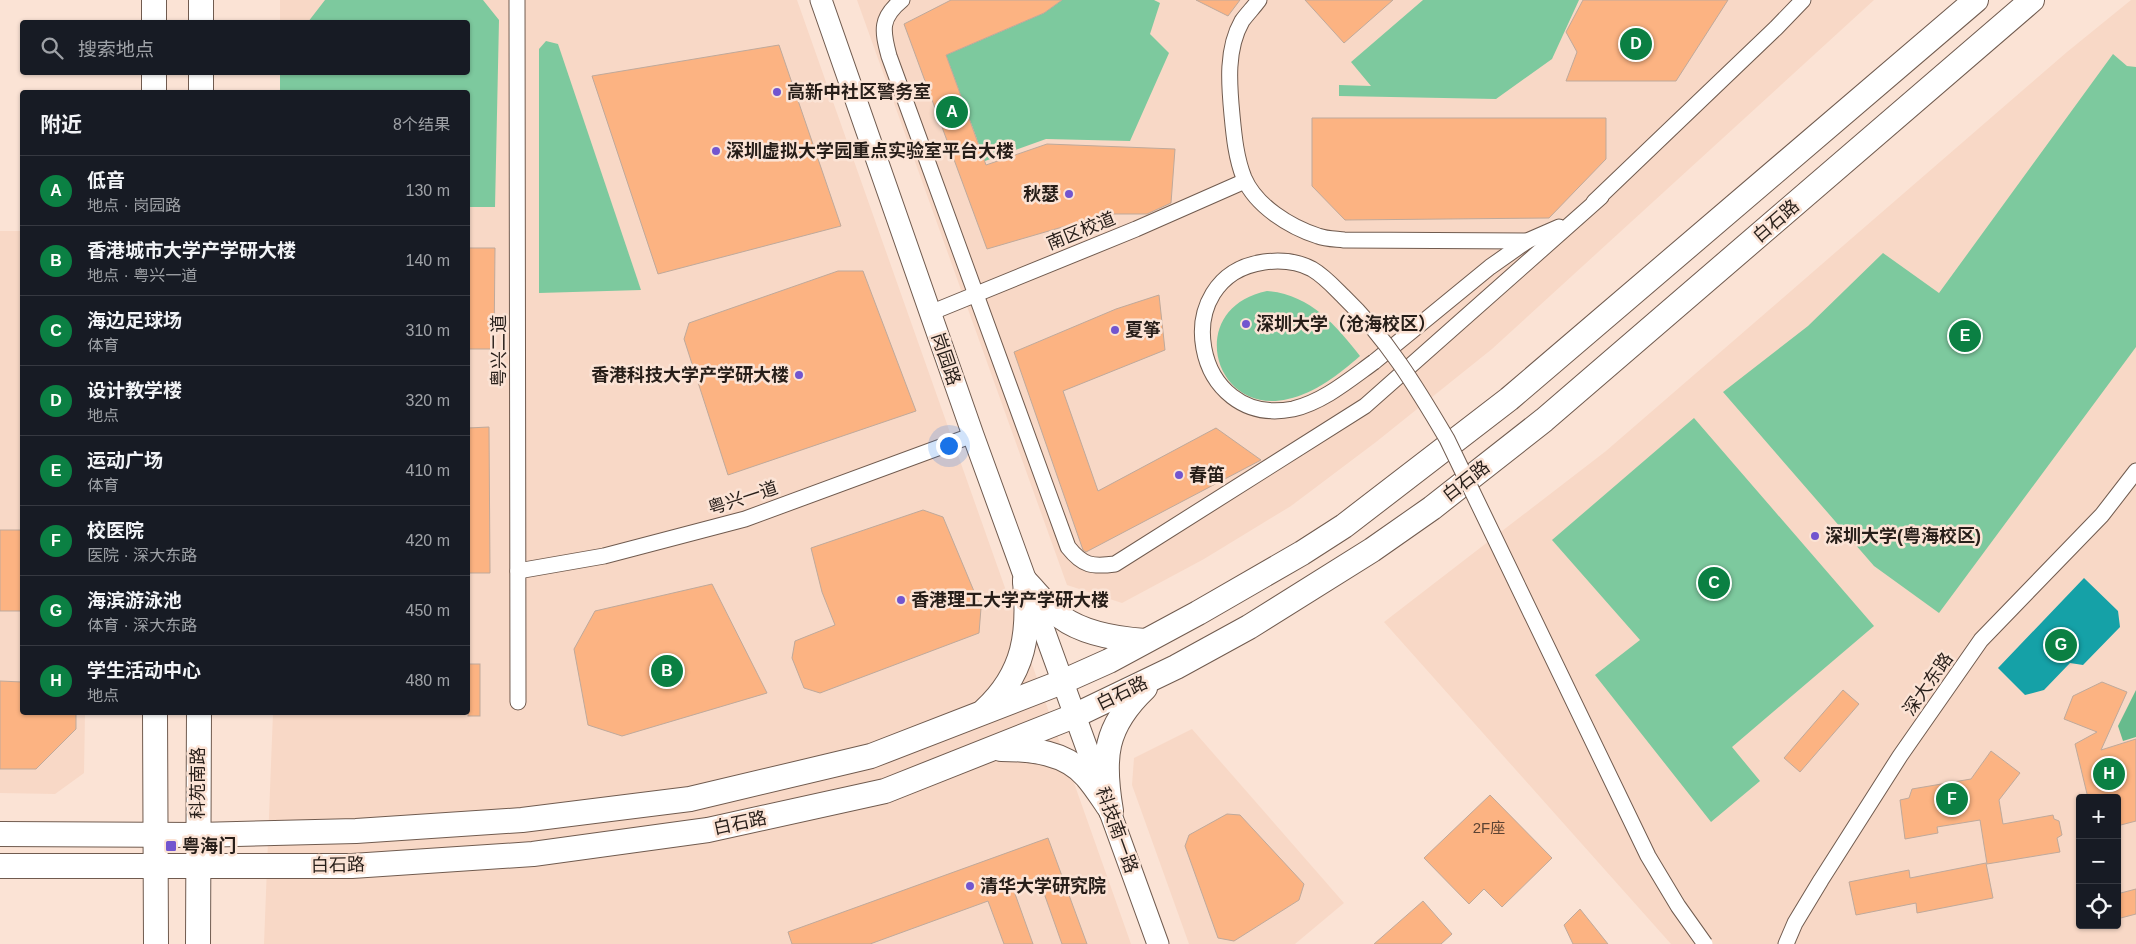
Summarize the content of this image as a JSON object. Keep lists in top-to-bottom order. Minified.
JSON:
{"streets":{"main road":["白石路","科苑南路"],"street":["南区校道","粤兴二道","岗园路","粤兴一道","深大东路","科技南一路"]},"crossings":[["白石路","岗园路"],["白石路","科苑南路"],["白石路","科技南一路"],["南区校道","岗园路"],["粤兴二道","粤兴一道"],["岗园路","粤兴一道"],["岗园路","科技南一路"]],"places":{"other":["高新中社区警务室","深圳虚拟大学园重点实验室平台大楼","秋瑟","深圳大学（沧海校区）","夏筝","香港科技大学产学研大楼","春笛","深圳大学(粤海校区)","香港理工大学产学研大楼","清华大学研究院"],"transit":["粤海门"]},"house_numbers":["2F座"],"page":{"search":"搜索地点","pins":["D","A","E","C","G","B","H","F"],"heading":["附近","8个结果"],"list":[{"mark":"A","name":"低音","note":"地点 · 岗园路","value":"130 m"},{"mark":"B","name":"香港城市大学产学研大楼","note":"地点 · 粤兴一道","value":"140 m"},{"mark":"C","name":"海边足球场","note":"体育","value":"310 m"},{"mark":"D","name":"设计教学楼","note":"地点","value":"320 m"},{"mark":"E","name":"运动广场","note":"体育","value":"410 m"},{"mark":"F","name":"校医院","note":"医院 · 深大东路","value":"420 m"},{"mark":"G","name":"海滨游泳池","note":"体育 · 深大东路","value":"450 m"},{"mark":"H","name":"学生活动中心","note":"地点","value":"480 m"}],"map_buttons":["+","−"]}}
